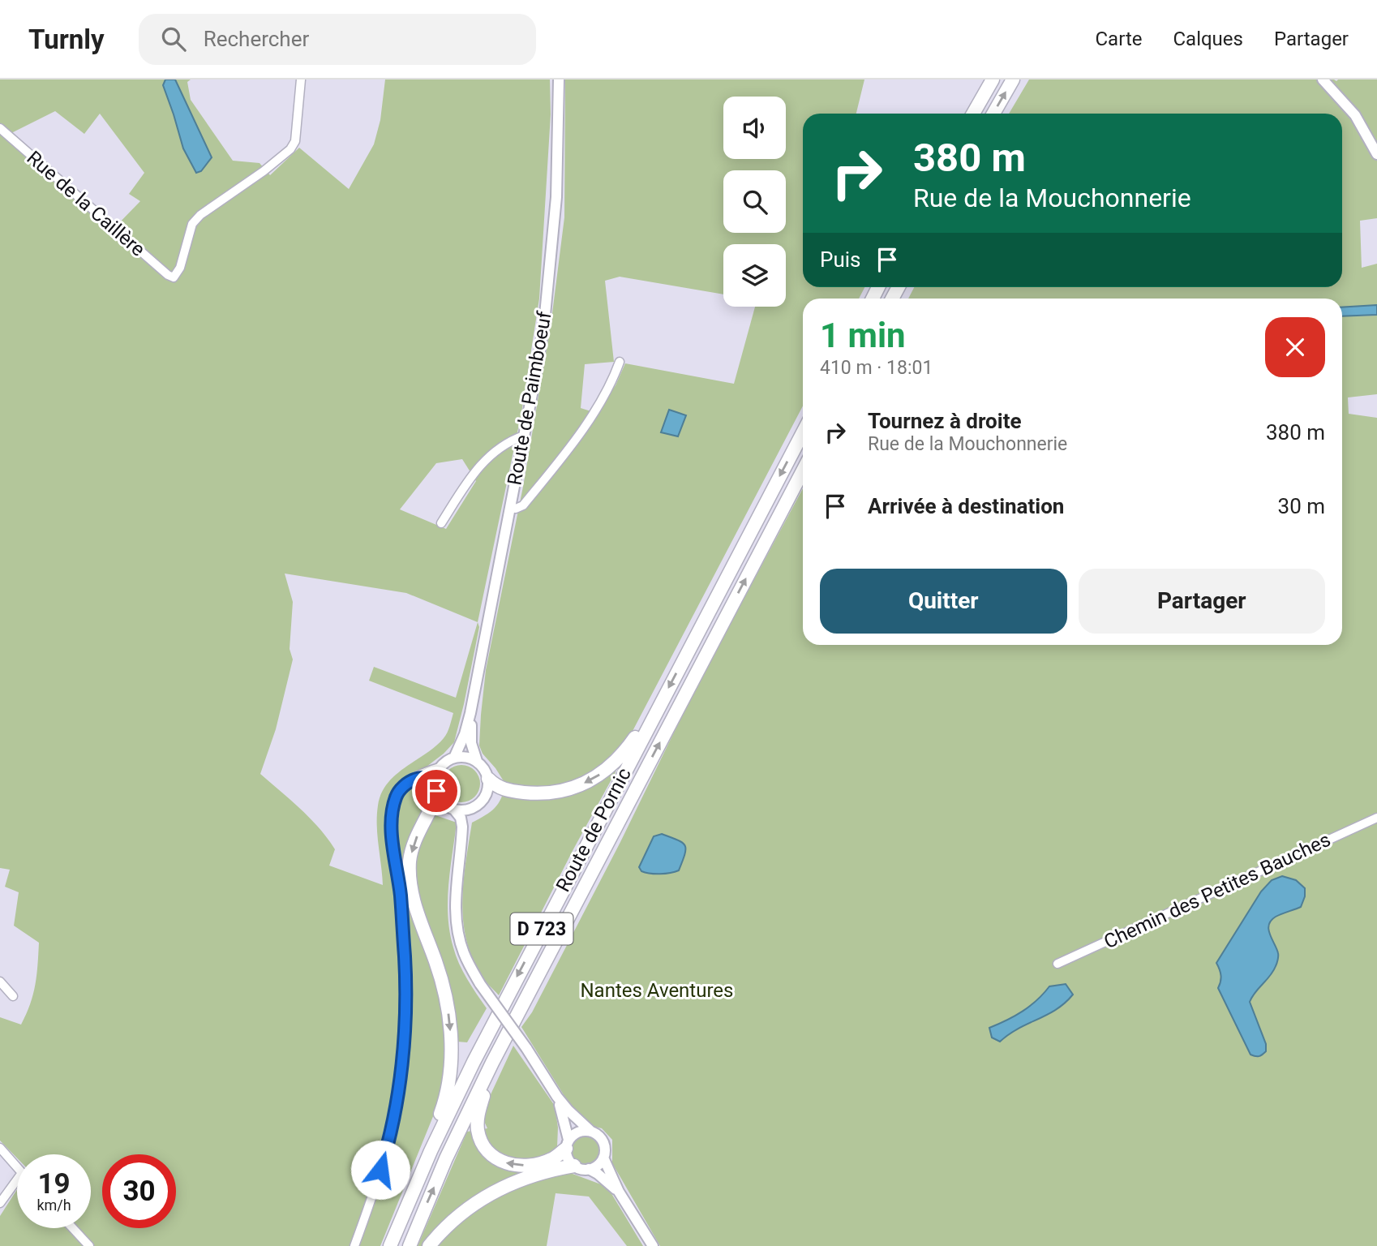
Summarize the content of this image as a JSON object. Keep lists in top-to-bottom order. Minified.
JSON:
{"streets":{"highway":["Route de Pornic","D 723"],"street":["Rue de la Caillère","Route de Paimboeuf","Chemin des Petites Bauches"]},"parks":["Nantes Aventures"],"page":{"header":"Turnly","search":"Rechercher","nav":["Carte","Calques","Partager"],"turn":["380 m","Rue de la Mouchonnerie"],"then":"Puis","heading":["1 min","410 m · 18:01"],"list":[{"name":"Tournez à droite","note":"Rue de la Mouchonnerie","value":"380 m"},{"name":"Arrivée à destination","value":"30 m"}],"buttons":["Quitter","Partager"],"speed":"19 km/h","limit":"30"}}
